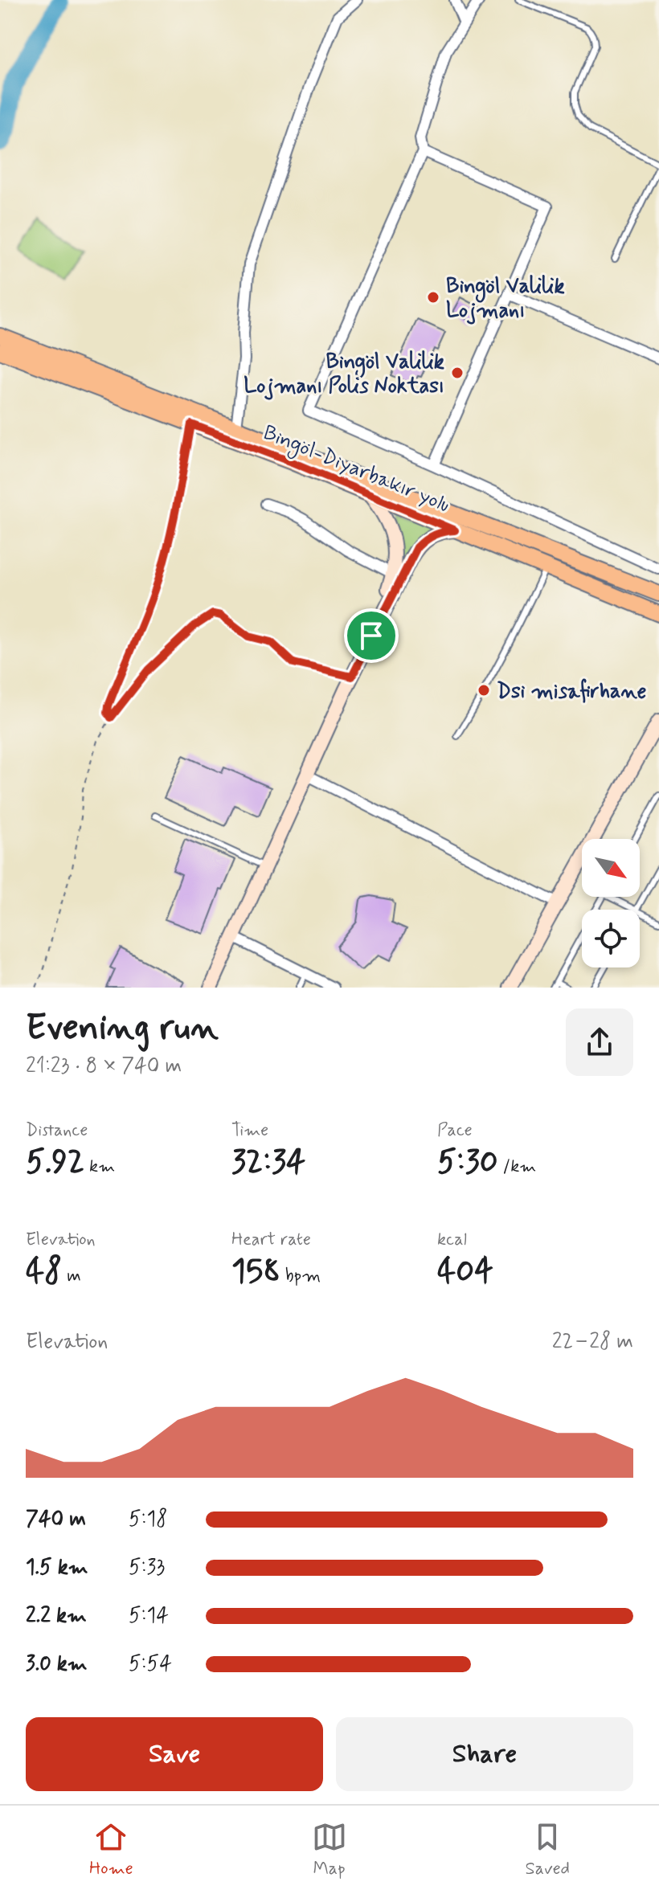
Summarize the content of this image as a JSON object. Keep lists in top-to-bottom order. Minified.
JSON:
{"streets":{"main road":["Bingöl-Diyarbakır yolu"]},"places":["Bingöl Valilik Lojmanı","Bingöl Valilik Lojmanı Polis Noktası","Dsi misafirhane"],"north":"bottom right","page":{"heading":["Evening run","21:23 · 8 × 740 m"],"stats":[["Distance","5.92 km"],["Time","32:34"],["Pace","5:30 /km"],["Elevation","48 m"],["Heart rate","158 bpm"],["kcal","404"]],"chart":["Elevation","22–28 m"],"list":[{"name":"740 m","note":"5:18"},{"name":"1.5 km","note":"5:33"},{"name":"2.2 km","note":"5:14"},{"name":"3.0 km","note":"5:54"}],"buttons":["Save","Share"],"tabs":["Home","Map","Saved"]}}
